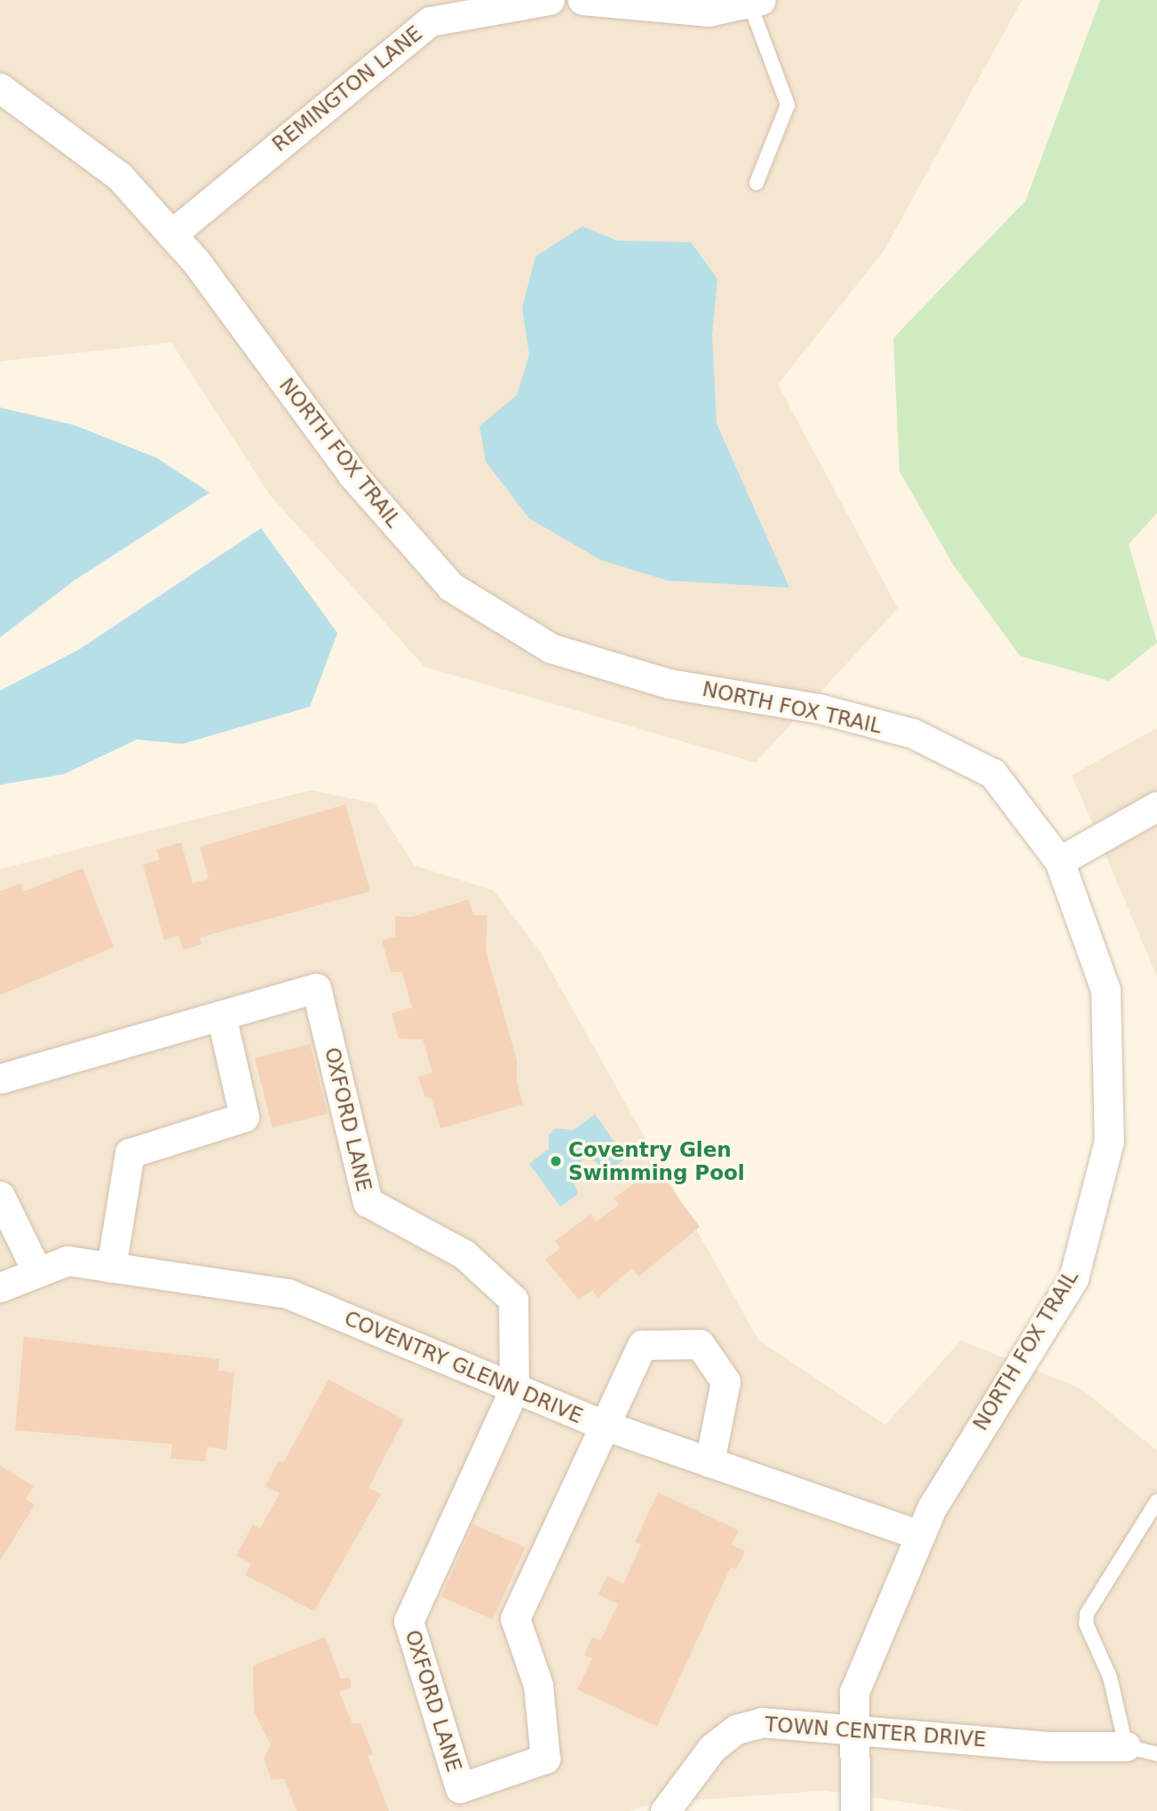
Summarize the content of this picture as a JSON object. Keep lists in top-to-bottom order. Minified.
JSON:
{"streets":{"street":["REMINGTON LANE","NORTH FOX TRAIL","OXFORD LANE","COVENTRY GLENN DRIVE","TOWN CENTER DRIVE"]},"crossings":[["REMINGTON LANE","NORTH FOX TRAIL"],["NORTH FOX TRAIL","COVENTRY GLENN DRIVE"],["NORTH FOX TRAIL","TOWN CENTER DRIVE"],["OXFORD LANE","COVENTRY GLENN DRIVE"]],"places":["Coventry Glen Swimming Pool"]}
